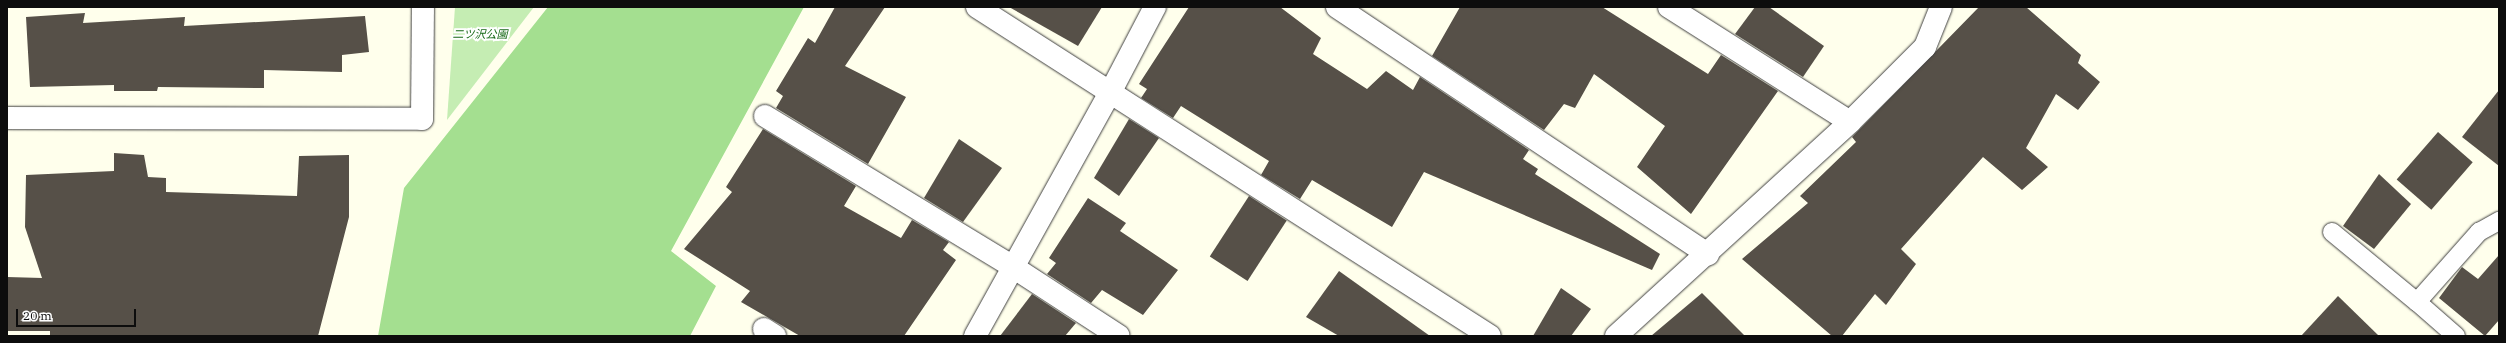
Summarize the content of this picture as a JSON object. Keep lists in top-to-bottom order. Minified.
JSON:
{"parks":["二ツ沢公園"],"scale_bar":"20 m"}
